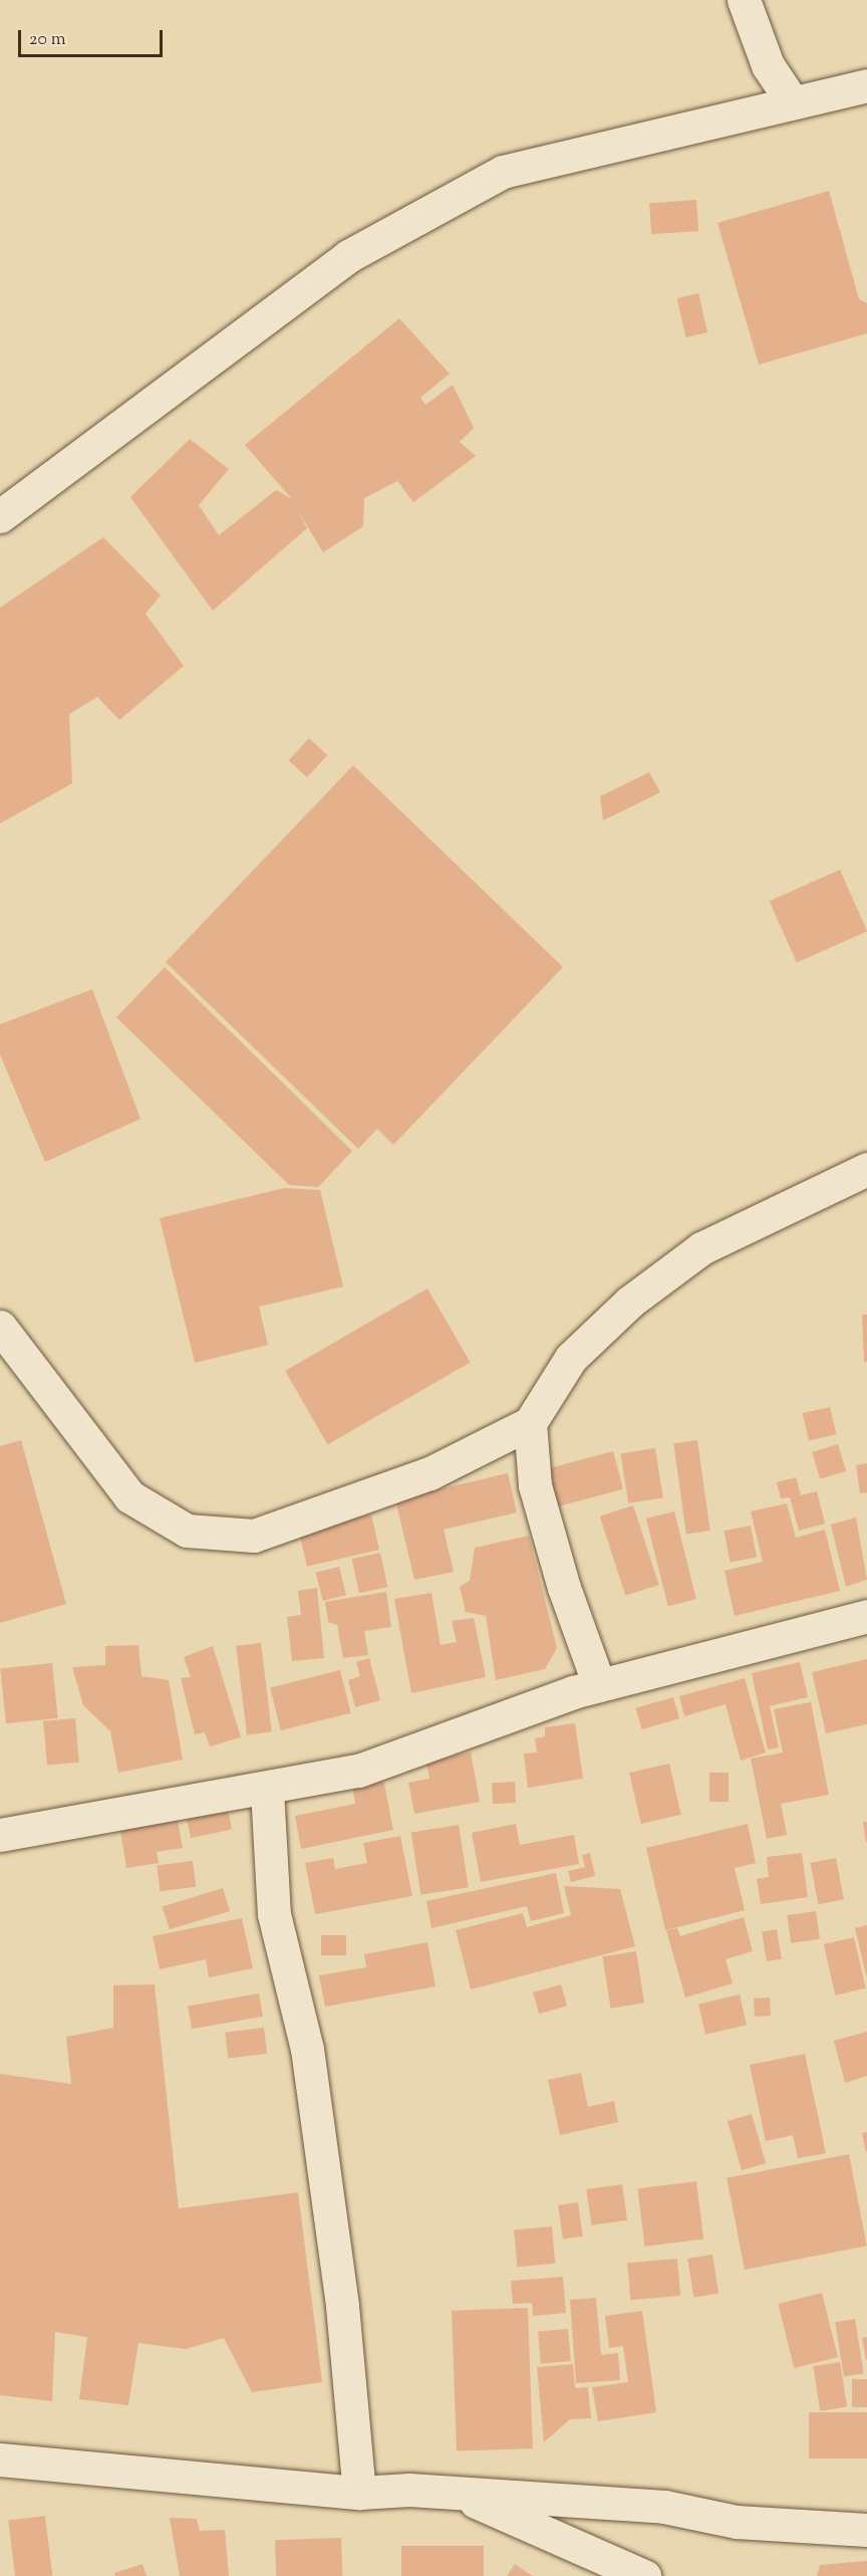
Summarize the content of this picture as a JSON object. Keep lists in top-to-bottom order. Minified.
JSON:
{"scale_bar":"20 m"}
